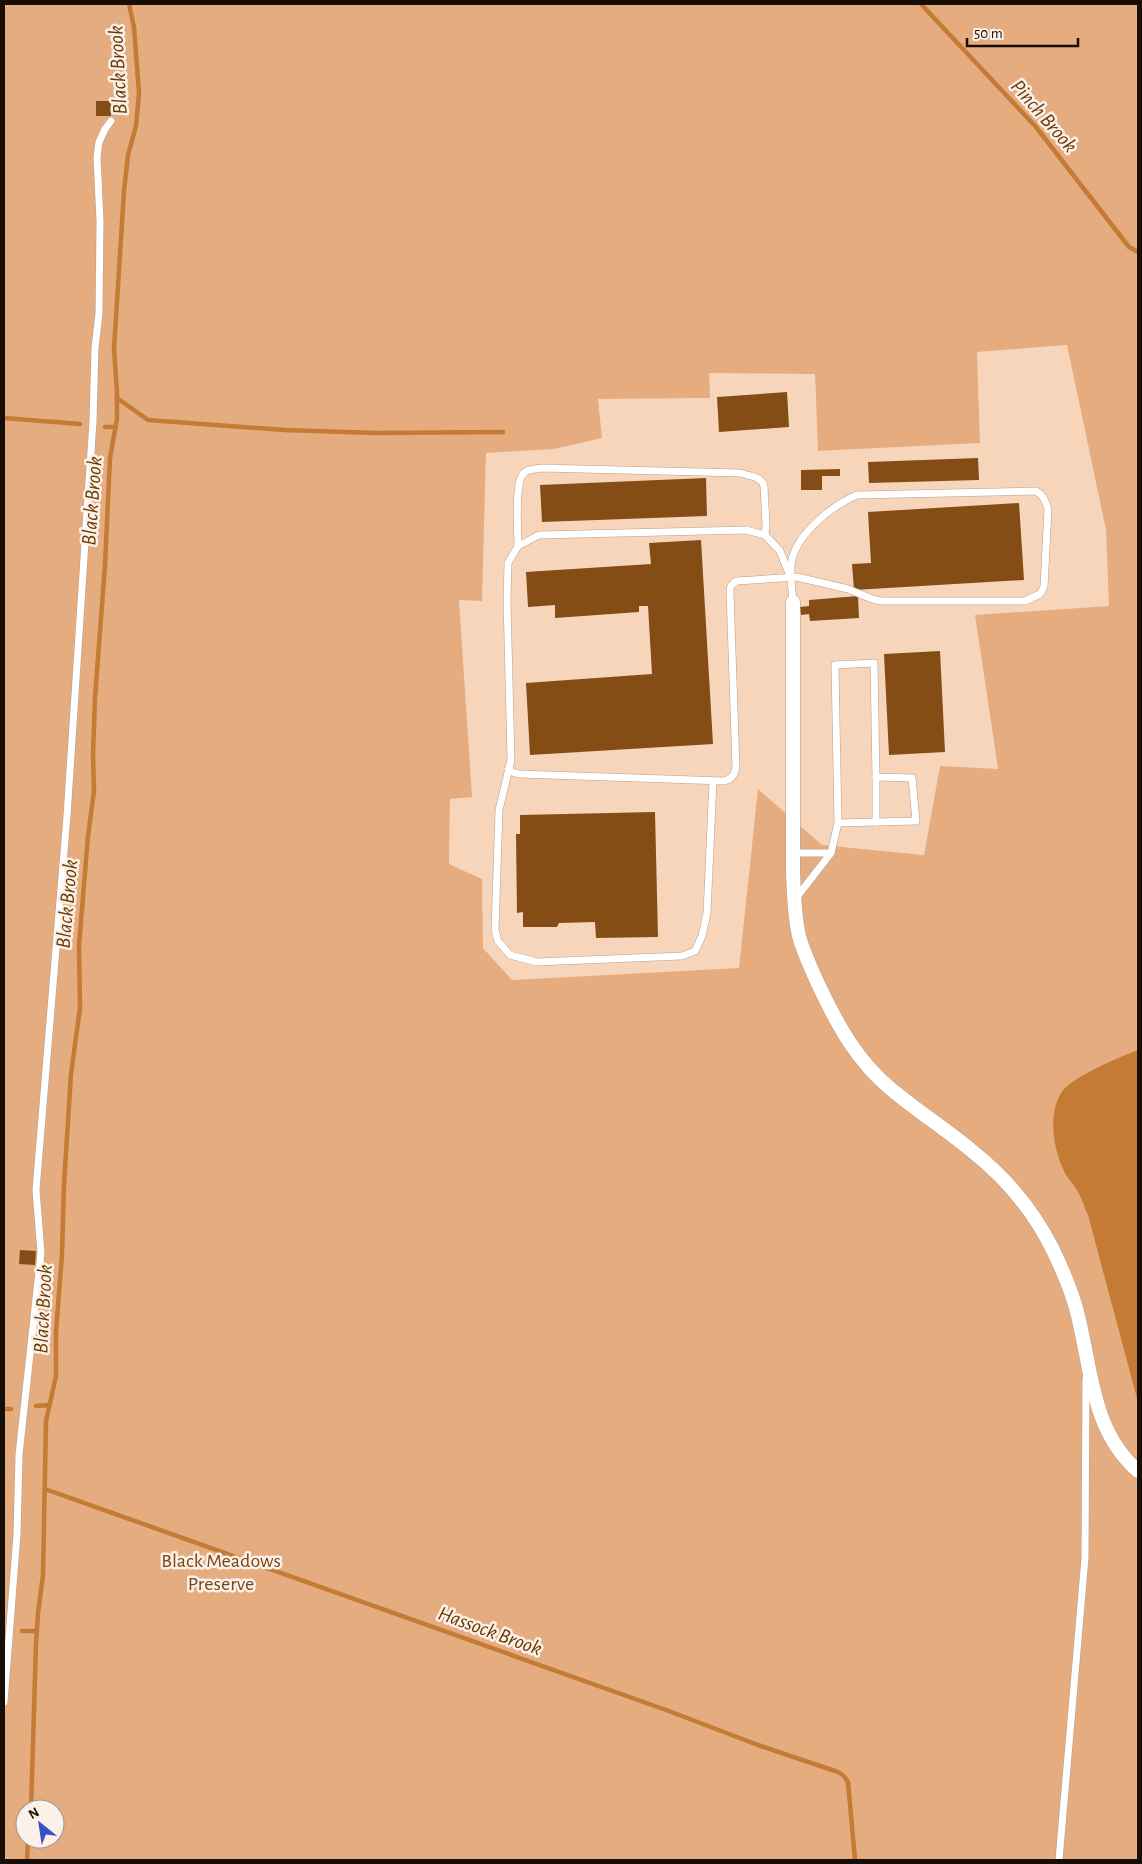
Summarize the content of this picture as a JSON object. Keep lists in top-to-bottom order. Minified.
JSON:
{"water":["Black Brook","Pinch Brook","Hassock Brook"],"parks":["Black Meadows Preserve"],"scale_bar":"50 m","north":"top left"}
